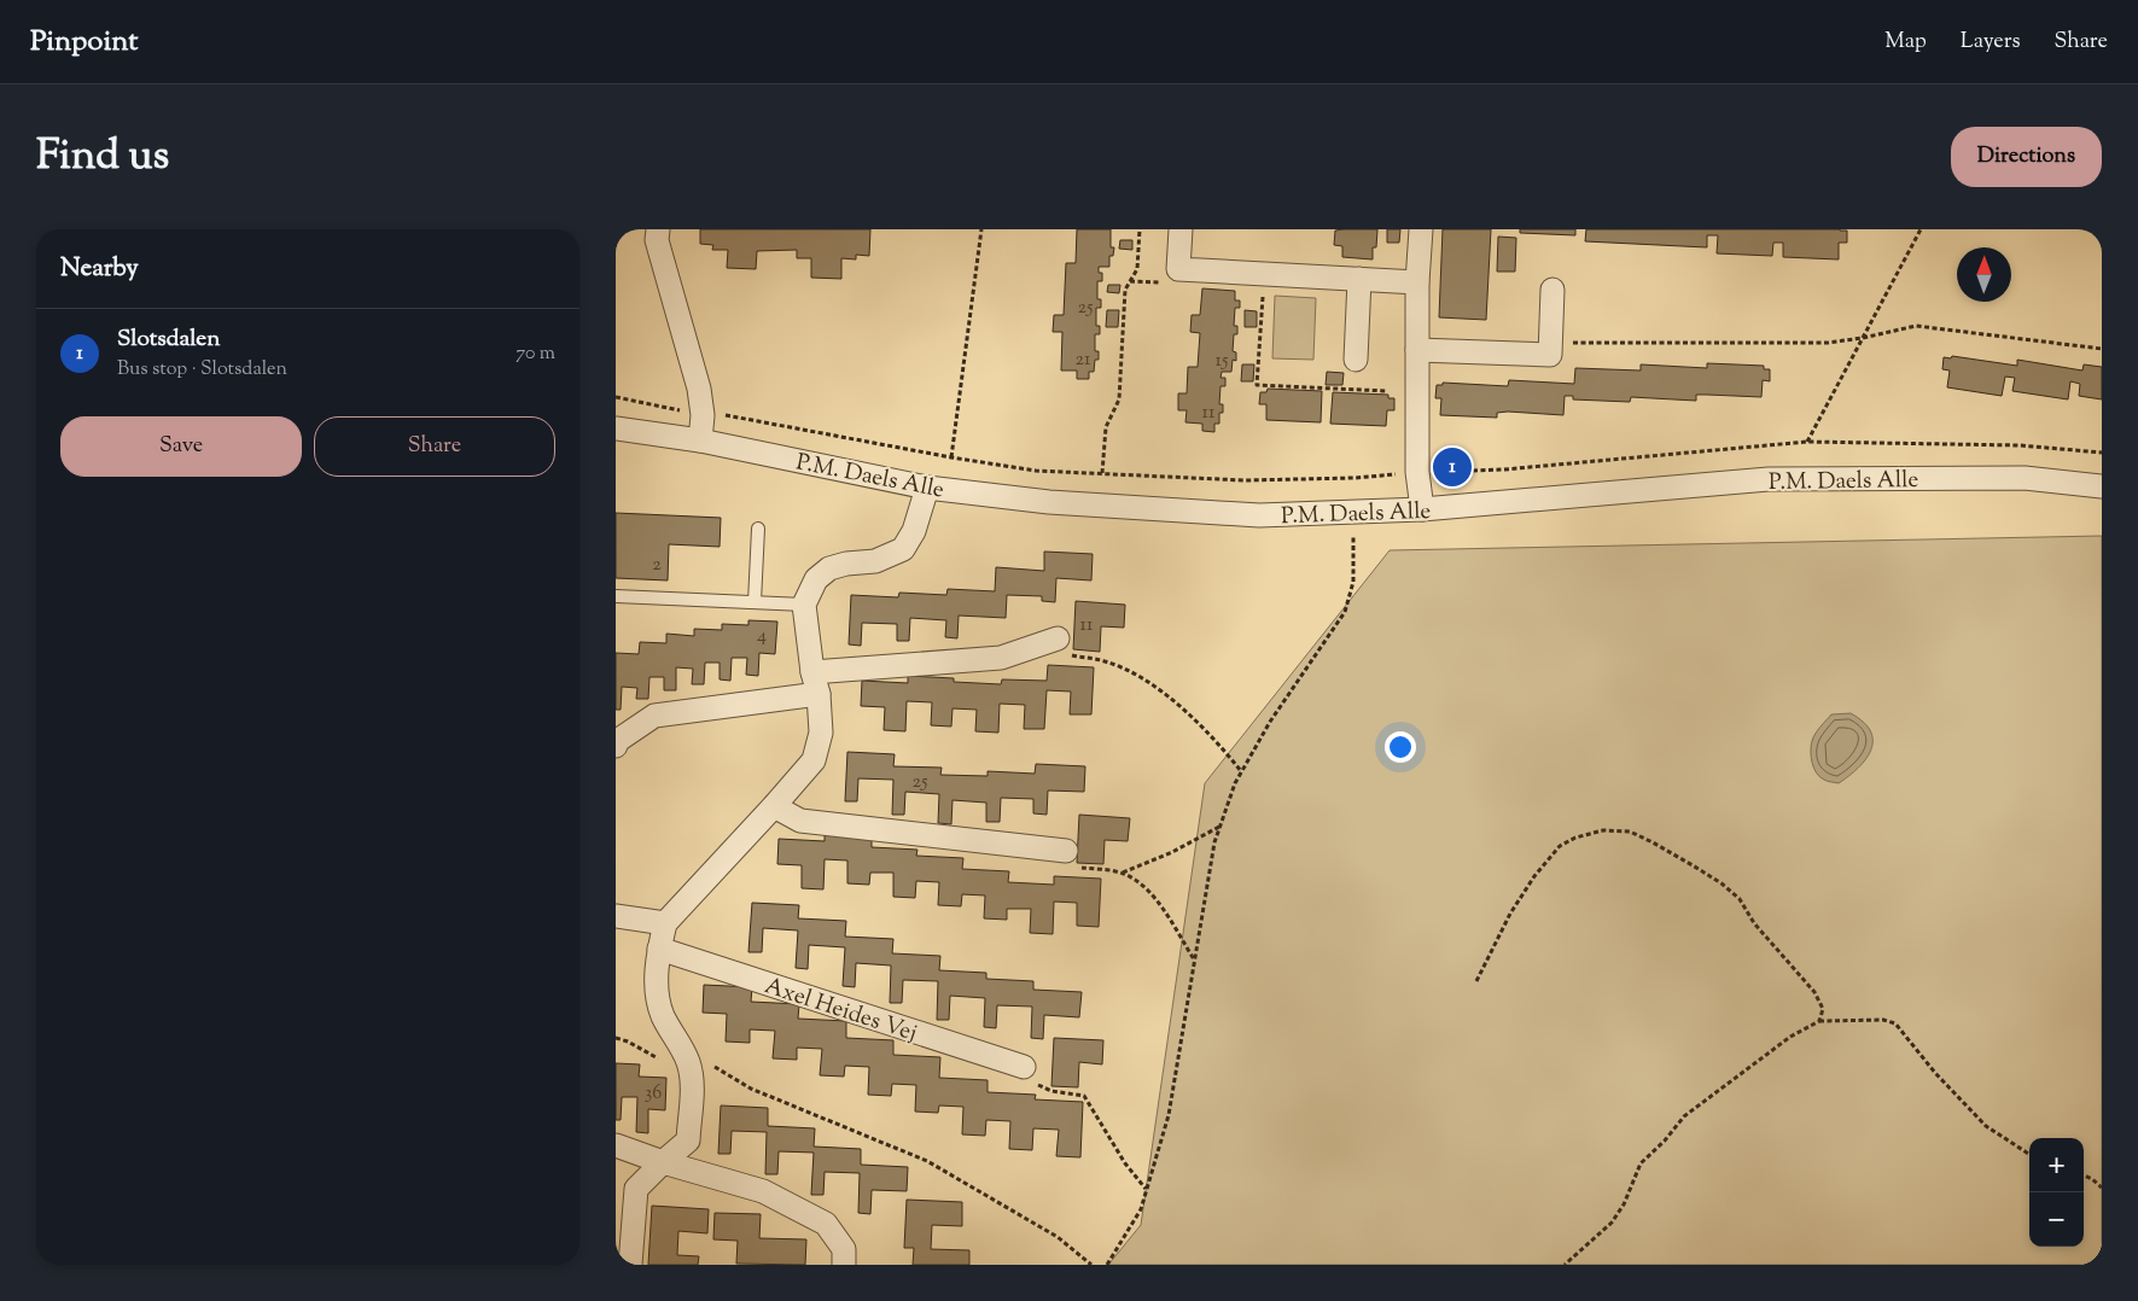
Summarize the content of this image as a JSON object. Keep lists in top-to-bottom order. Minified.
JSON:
{"streets":{"street":["P.M. Daels Alle","Axel Heides Vej"]},"house_numbers":["25","21","15","11","2","11","4","25","36"],"north":"top","page":{"header":"Pinpoint","nav":["Map","Layers","Share"],"title":"Find us","buttons":["Directions",["Save","Share"]],"heading":"Nearby","list":[{"mark":"1","name":"Slotsdalen","note":"Bus stop · Slotsdalen","value":"70 m"}],"pins":"1","map_buttons":["+","−"]}}
